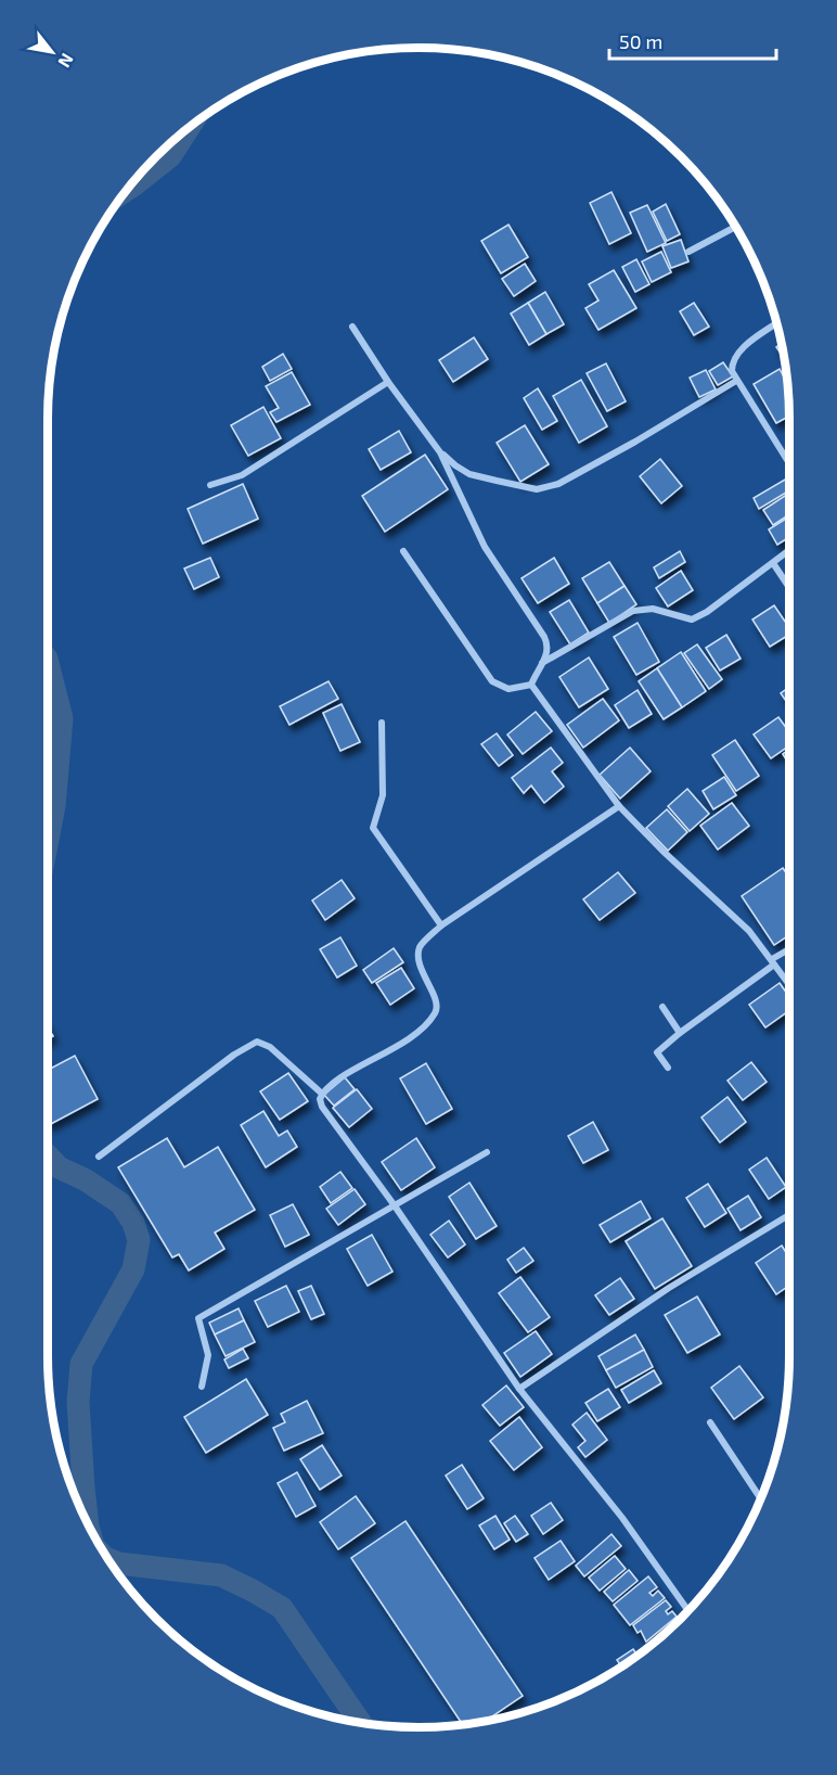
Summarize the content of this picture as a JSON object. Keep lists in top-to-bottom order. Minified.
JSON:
{"scale_bar":"50 m","north":"bottom right"}
